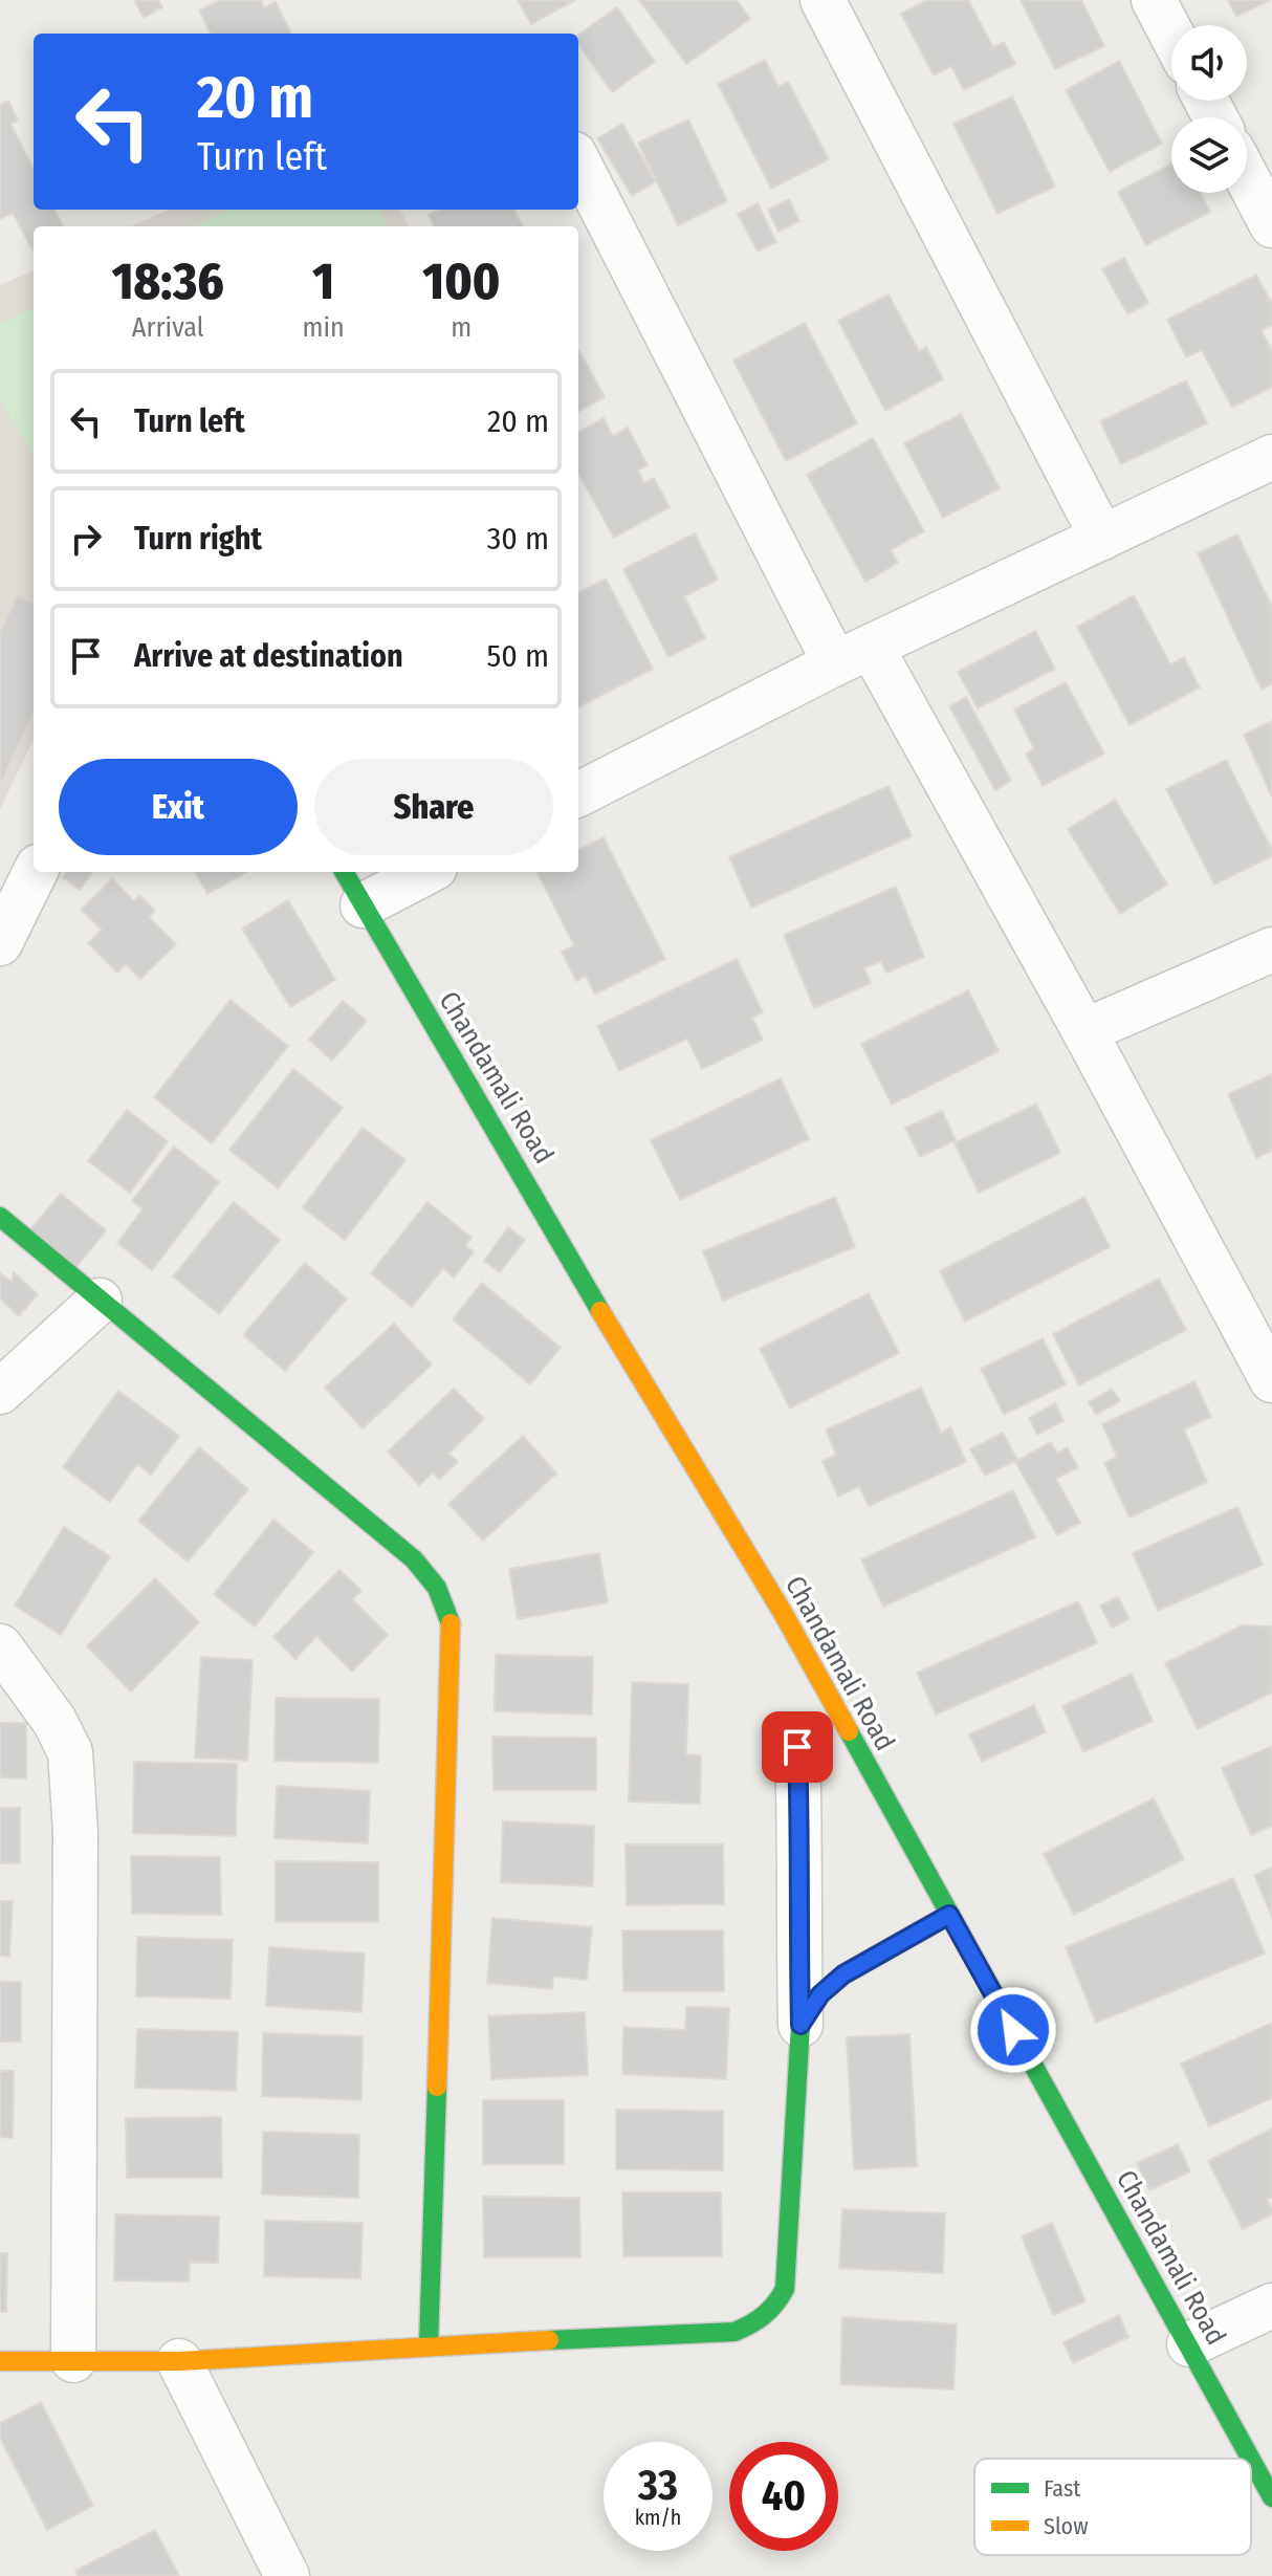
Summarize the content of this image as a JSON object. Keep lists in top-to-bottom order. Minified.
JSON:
{"streets":{"street":["Chandamali Road"]},"legend":["Fast","Slow"],"page":{"turn":["20 m","Turn left"],"eta":["18:36","Arrival","1","min","100","m"],"list":[{"name":"Turn left","value":"20 m"},{"name":"Turn right","value":"30 m"},{"name":"Arrive at destination","value":"50 m"}],"buttons":["Exit","Share"],"speed":"33 km/h","limit":"40"}}
